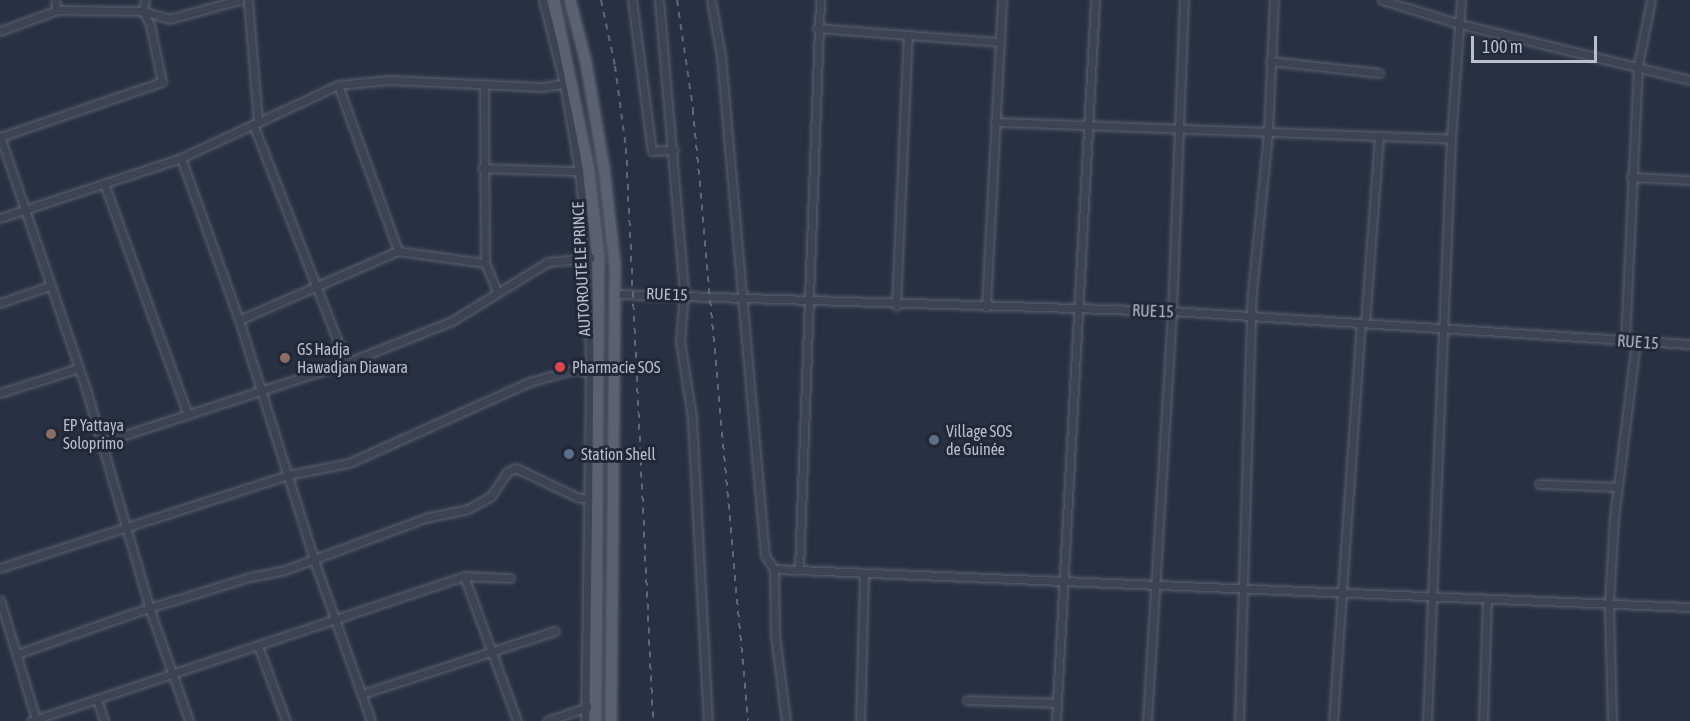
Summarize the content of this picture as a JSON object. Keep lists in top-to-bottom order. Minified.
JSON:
{"streets":{"main road":["AUTOROUTE LE PRINCE"],"street":["RUE 15"]},"crossings":[["AUTOROUTE LE PRINCE","RUE 15"]],"places":["GS Hadja Hawadjan Diawara","Pharmacie SOS","EP Yattaya Soloprimo","Village SOS de Guinée","Station Shell"],"scale_bar":"100 m"}
